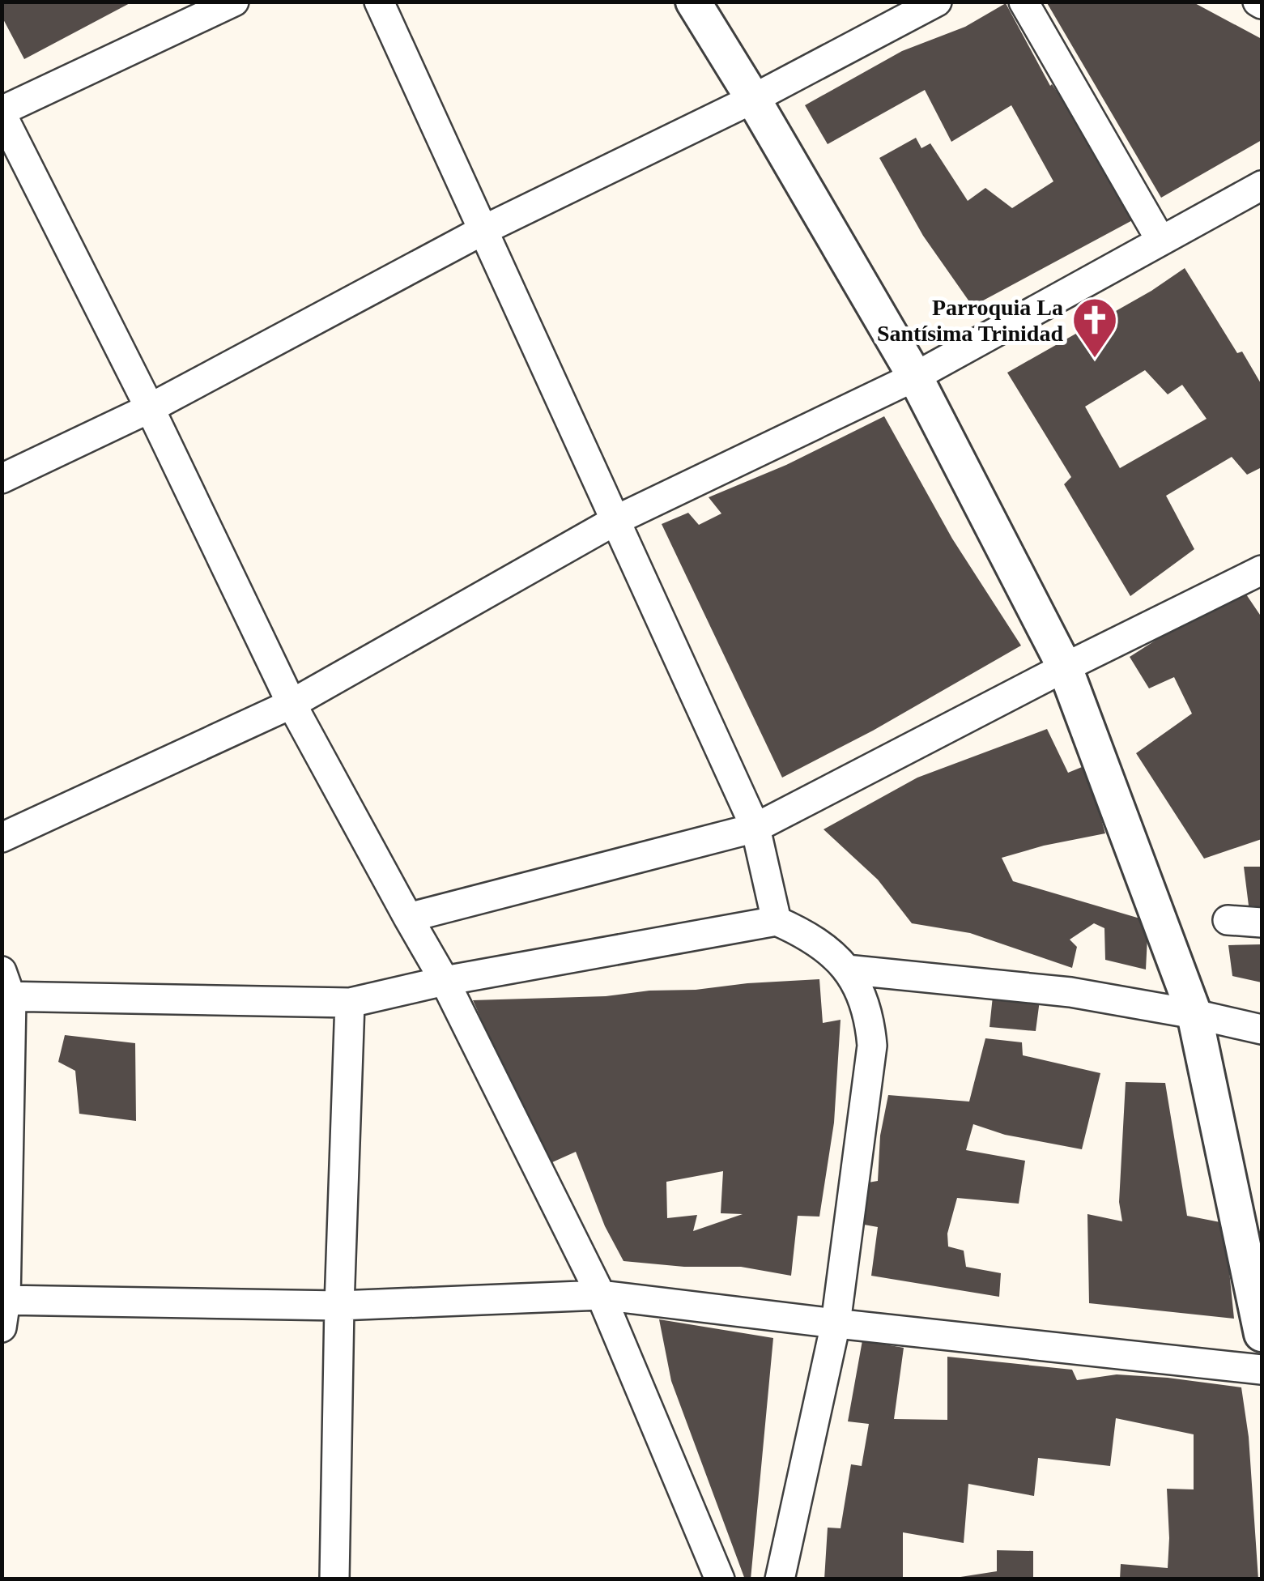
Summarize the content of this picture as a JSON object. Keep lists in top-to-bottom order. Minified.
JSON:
{"places":{"church":["Parroquia La Santísima Trinidad"]}}
